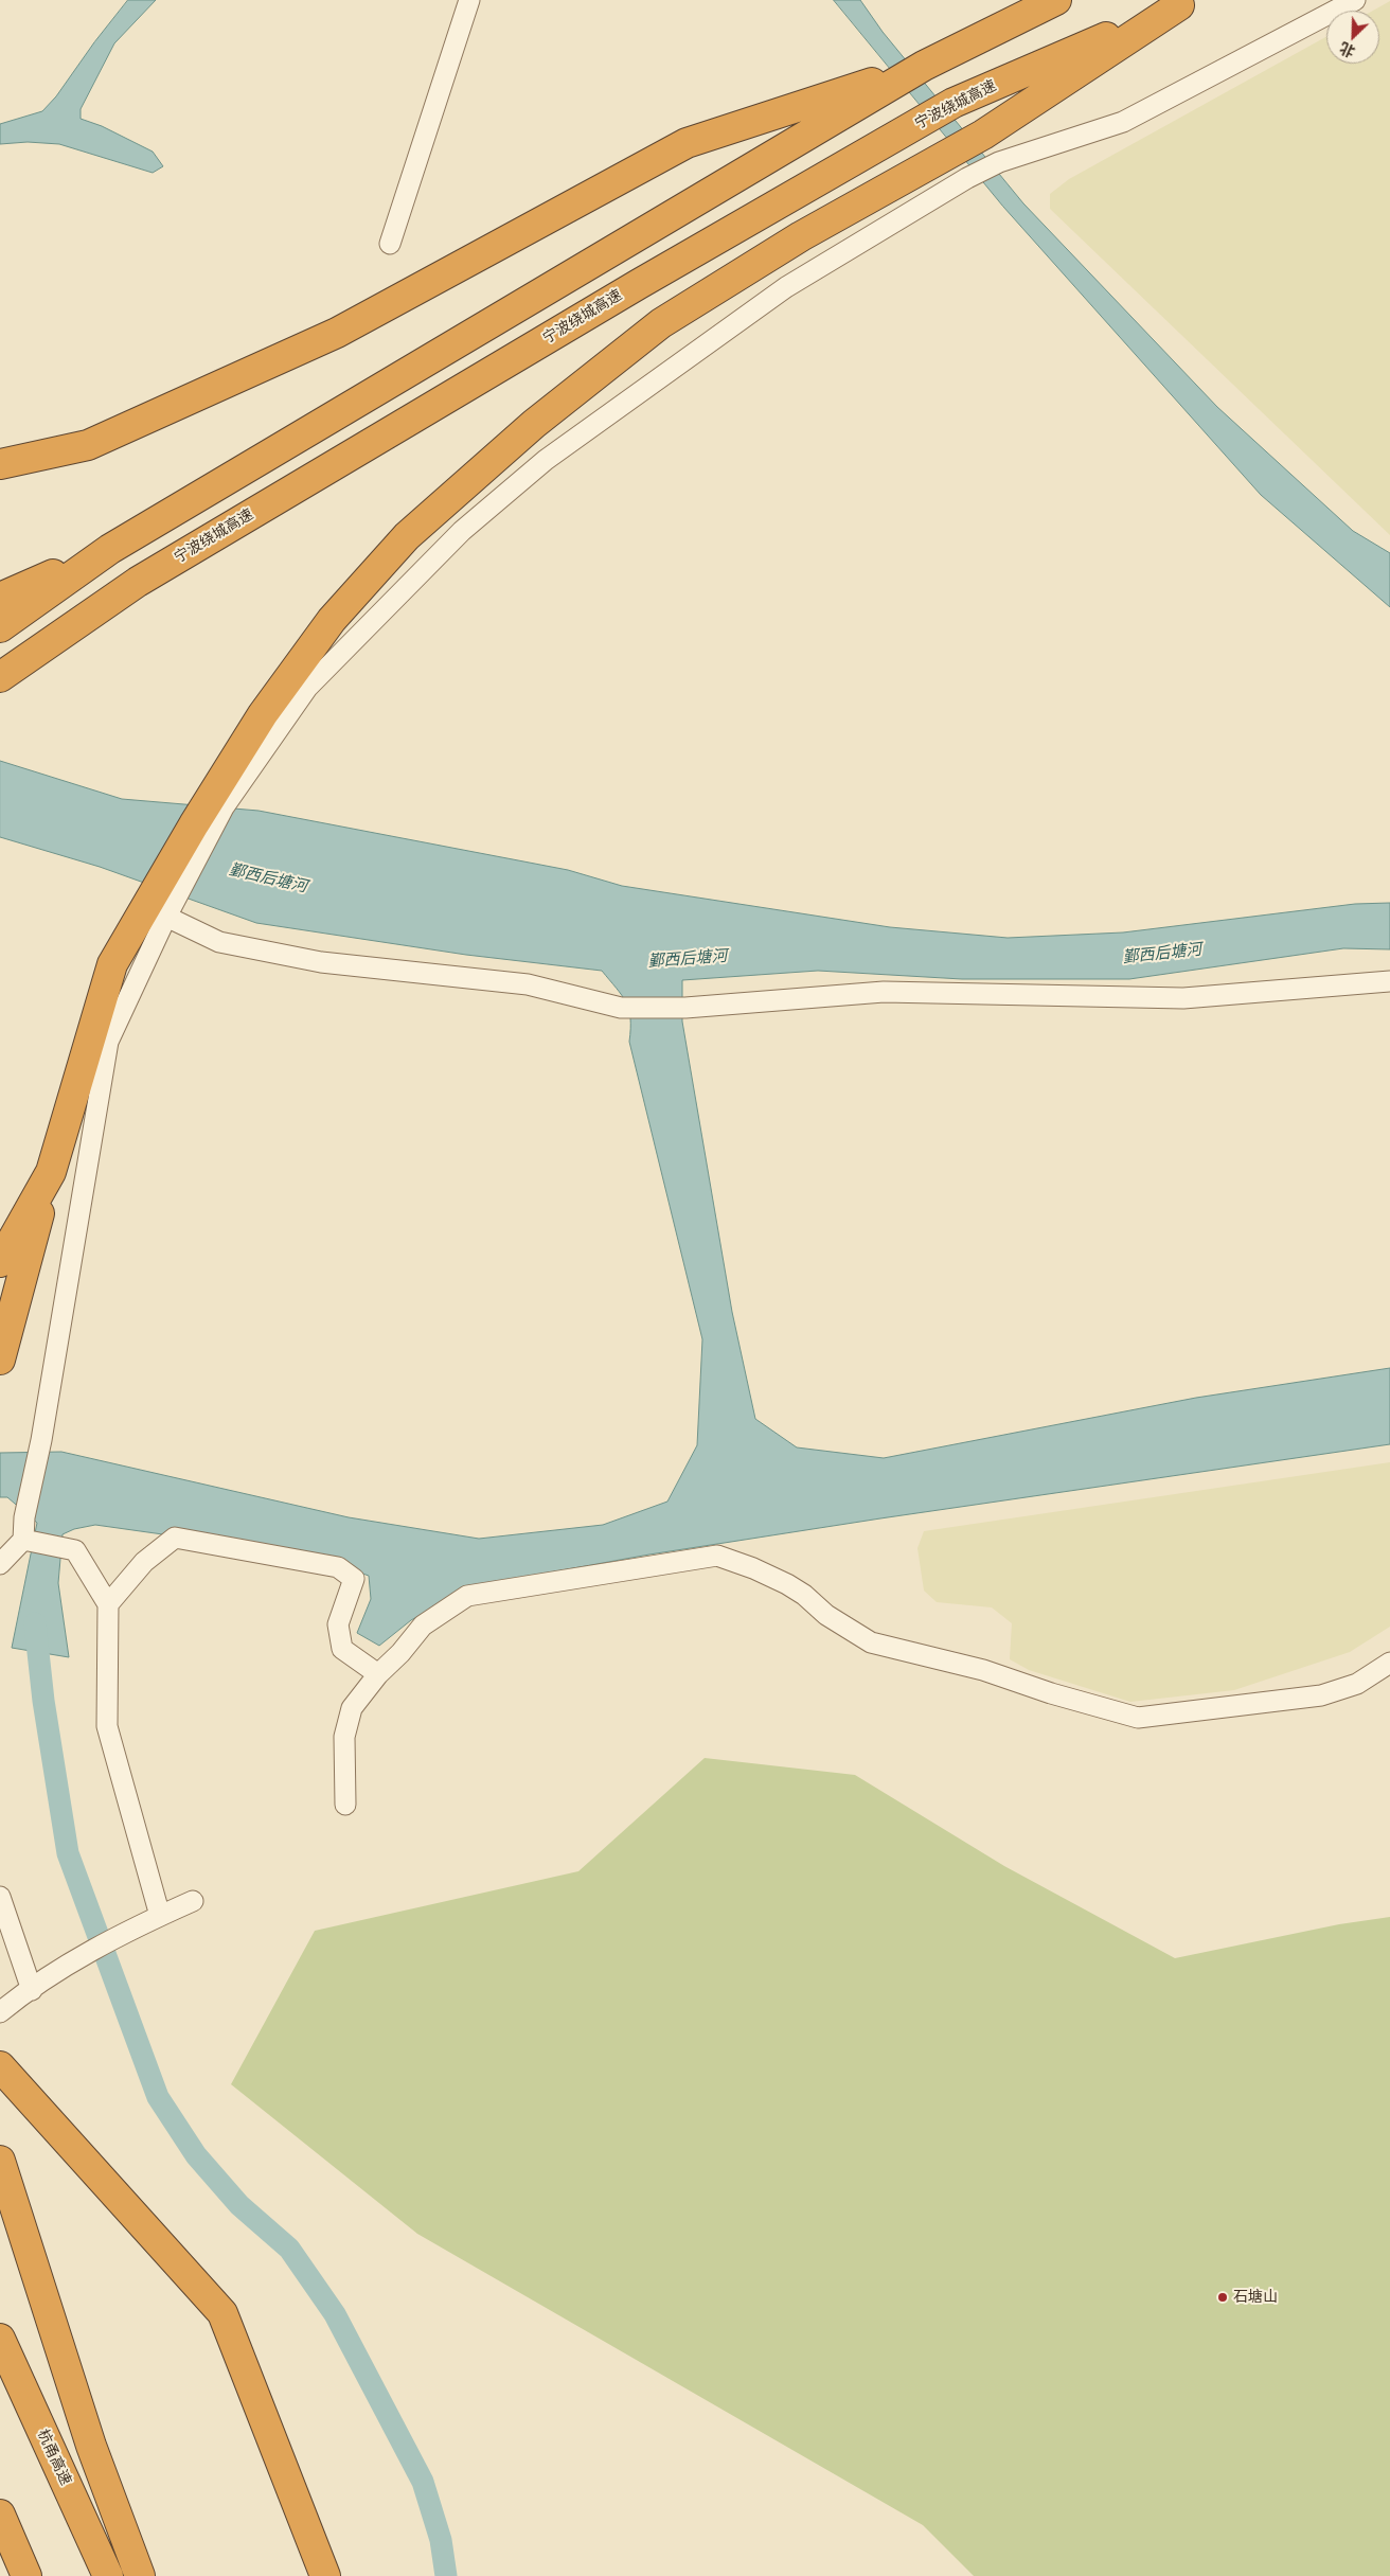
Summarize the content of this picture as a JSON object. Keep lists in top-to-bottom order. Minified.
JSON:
{"streets":{"highway":["宁波绕城高速","杭甬高速"]},"water":["鄞西后塘河"],"places":["石塘山"],"north":"bottom left"}
